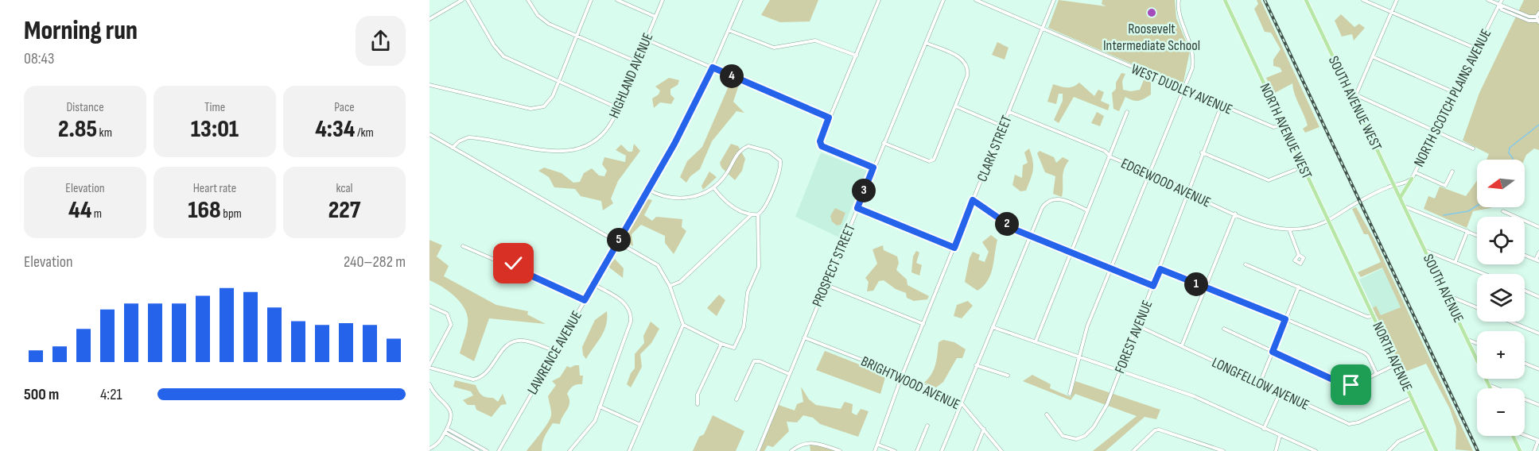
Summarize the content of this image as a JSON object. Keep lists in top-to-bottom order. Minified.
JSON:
{"streets":{"main road":["SOUTH AVENUE WEST","NORTH AVENUE WEST","SOUTH AVENUE","NORTH AVENUE"],"street":["HIGHLAND AVENUE","WEST DUDLEY AVENUE","NORTH SCOTCH PLAINS AVENUE","CLARK STREET","EDGEWOOD AVENUE","PROSPECT STREET","FOREST AVENUE","LAWRENCE AVENUE","BRIGHTWOOD AVENUE","LONGFELLOW AVENUE"]},"crossings":[["WEST DUDLEY AVENUE","NORTH AVENUE WEST"],["WEST DUDLEY AVENUE","CLARK STREET"],["WEST DUDLEY AVENUE","FOREST AVENUE"],["NORTH SCOTCH PLAINS AVENUE","SOUTH AVENUE WEST"],["NORTH SCOTCH PLAINS AVENUE","NORTH AVENUE WEST"],["NORTH SCOTCH PLAINS AVENUE","EDGEWOOD AVENUE"],["SOUTH AVENUE WEST","SOUTH AVENUE"],["NORTH AVENUE WEST","EDGEWOOD AVENUE"],["NORTH AVENUE WEST","NORTH AVENUE"],["CLARK STREET","EDGEWOOD AVENUE"],["CLARK STREET","BRIGHTWOOD AVENUE"],["EDGEWOOD AVENUE","FOREST AVENUE"],["PROSPECT STREET","BRIGHTWOOD AVENUE"],["FOREST AVENUE","LONGFELLOW AVENUE"],["NORTH AVENUE","LONGFELLOW AVENUE"]],"places":["Roosevelt Intermediate School"],"north":"left","page":{"heading":["Morning run","08:43"],"pins":["4","3","2","5","1"],"stats":[["Distance","2.85 km"],["Time","13:01"],["Pace","4:34 /km"],["Elevation","44 m"],["Heart rate","168 bpm"],["kcal","227"]],"map_buttons":["+","−"],"chart":["Elevation","240–282 m"],"list":[{"name":"500 m","note":"4:21"}]}}
